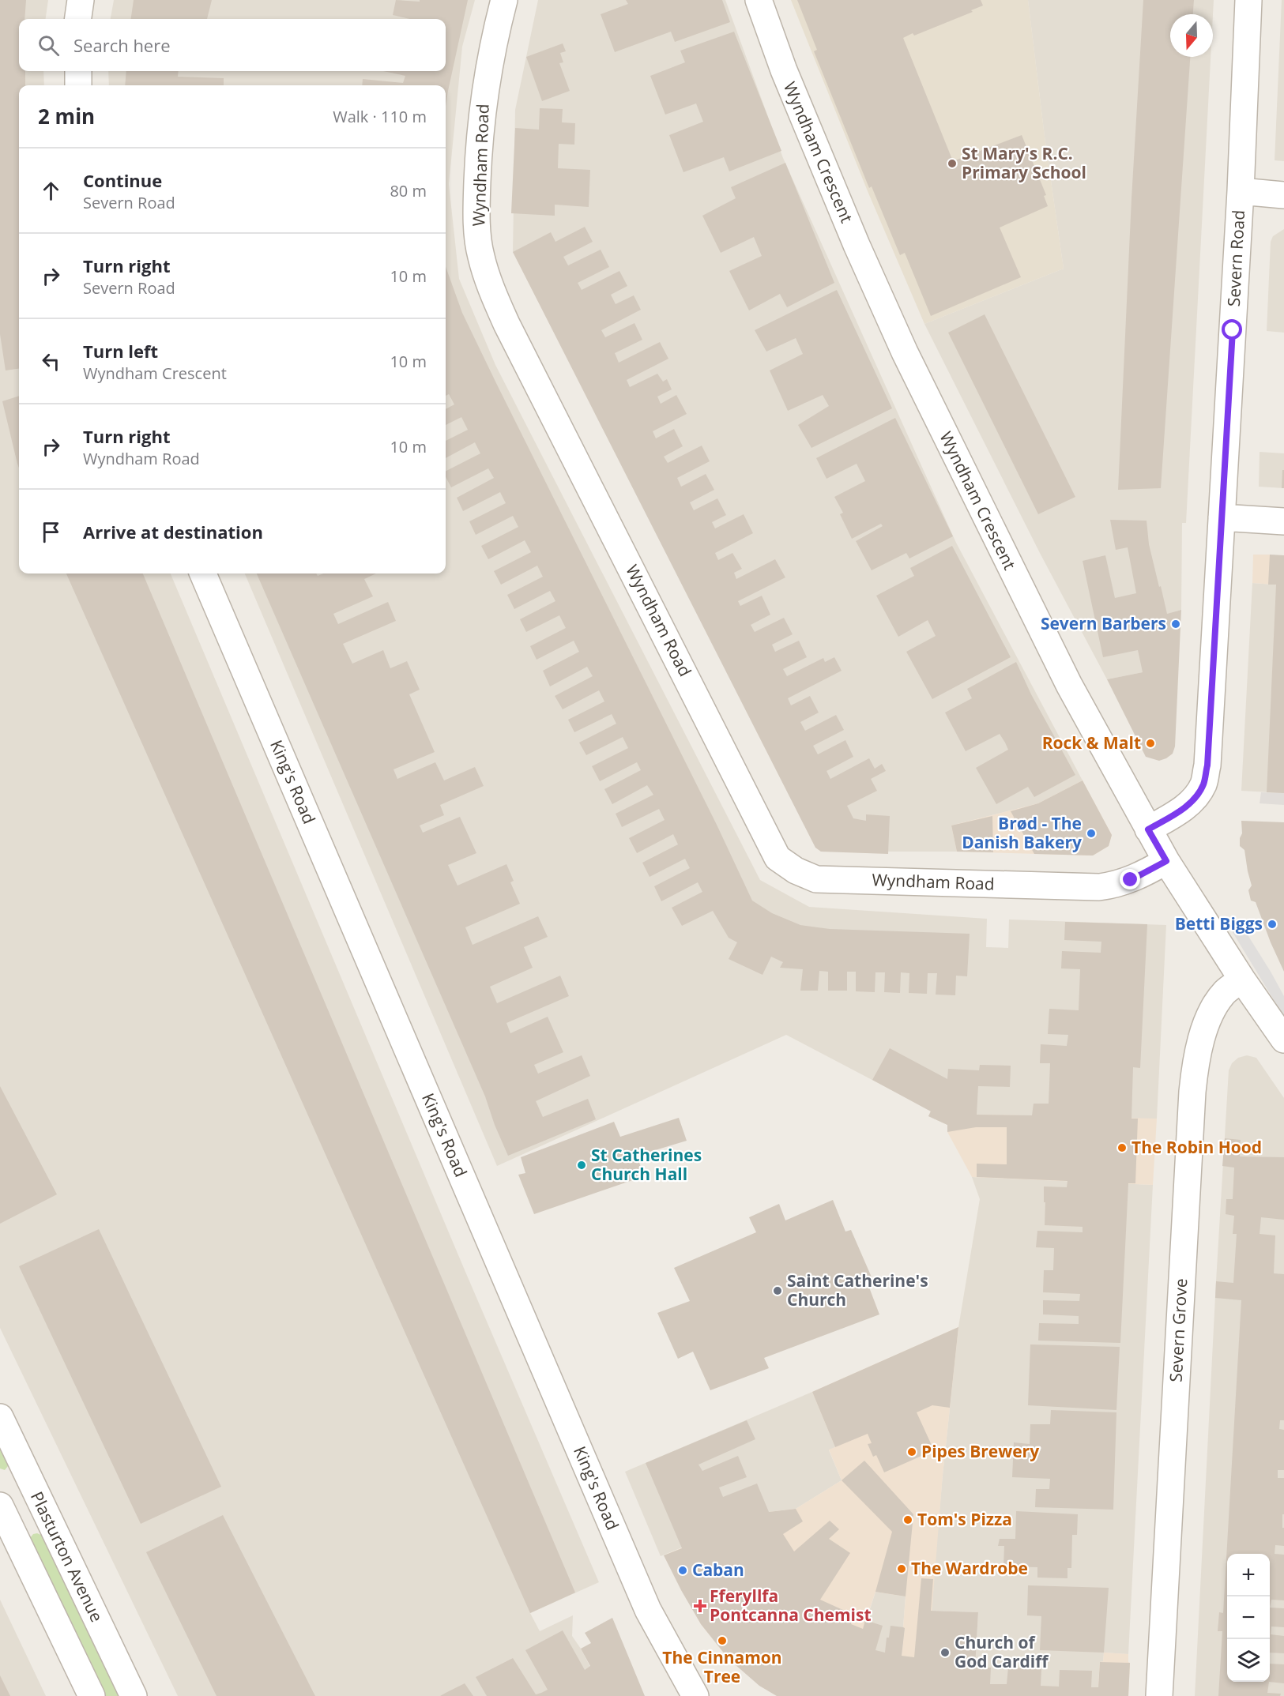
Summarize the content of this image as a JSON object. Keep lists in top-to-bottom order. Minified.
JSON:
{"streets":{"street":["Wyndham Crescent","Wyndham Road","Severn Road","King's Road","Severn Grove","Plasturton Avenue"]},"crossings":[["Wyndham Crescent","Wyndham Road"],["Wyndham Crescent","Severn Road"],["Wyndham Crescent","Severn Grove"]],"places":{"other":["St Mary's R.C. Primary School","Severn Barbers","Rock & Malt","Brød - The Danish Bakery","Betti Biggs","The Robin Hood","St Catherines Church Hall","Saint Catherine's Church","Pipes Brewery","Tom's Pizza","The Wardrobe","Caban","The Cinnamon Tree","Church of God Cardiff"],"health":["Fferyllfa Pontcanna Chemist"]},"north":"bottom","page":{"search":"Search here","heading":["2 min","Walk · 110 m"],"list":[["Continue","Severn Road","80 m"],["Turn right","Severn Road","10 m"],["Turn left","Wyndham Crescent","10 m"],["Turn right","Wyndham Road","10 m"],"Arrive at destination"],"map_buttons":["+","−"]}}
